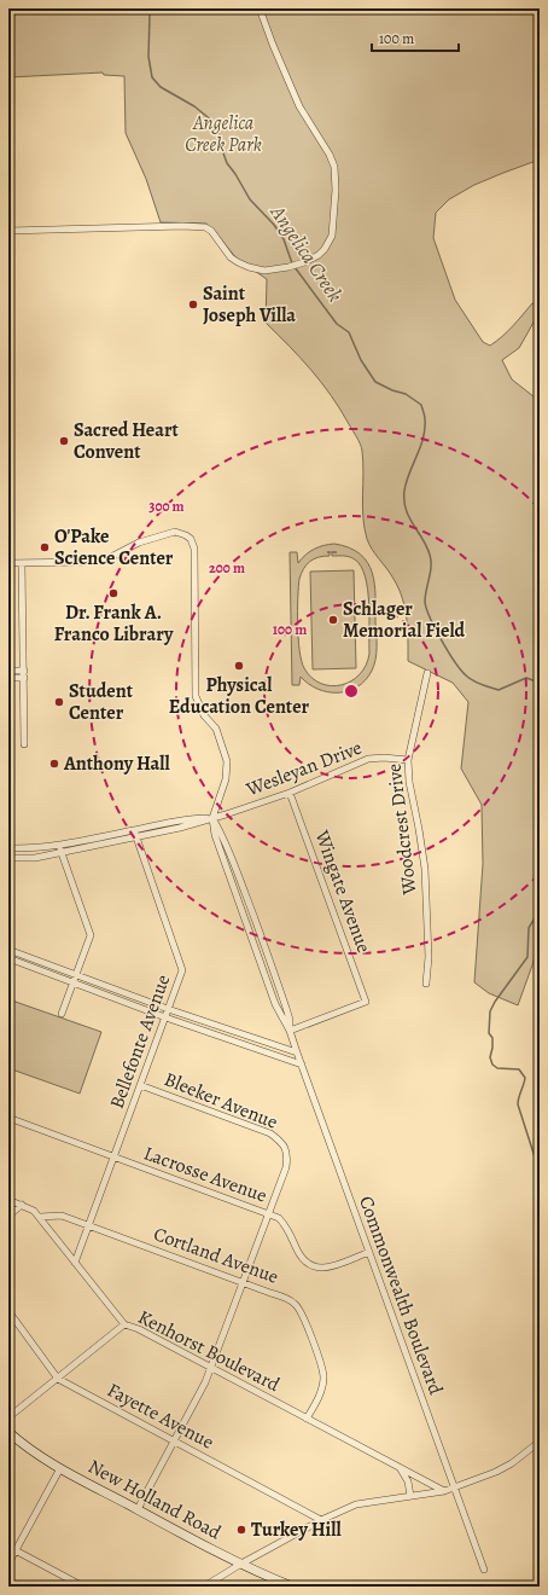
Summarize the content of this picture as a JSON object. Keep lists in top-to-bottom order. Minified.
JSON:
{"streets":{"main road":["New Holland Road"],"street":["Wesleyan Drive","Woodcrest Drive","Wingate Avenue","Bellefonte Avenue","Bleeker Avenue","Lacrosse Avenue","Cortland Avenue","Commonwealth Boulevard","Kenhorst Boulevard","Fayette Avenue"]},"crossings":[["Wesleyan Drive","Woodcrest Drive"],["Wesleyan Drive","Wingate Avenue"],["Wesleyan Drive","Commonwealth Boulevard"],["Wingate Avenue","Commonwealth Boulevard"],["Bellefonte Avenue","Bleeker Avenue"],["Bellefonte Avenue","Lacrosse Avenue"],["Bellefonte Avenue","Cortland Avenue"],["Bellefonte Avenue","Kenhorst Boulevard"],["Bleeker Avenue","Lacrosse Avenue"],["Lacrosse Avenue","Commonwealth Boulevard"],["Cortland Avenue","Kenhorst Boulevard"]],"water":["Angelica Creek"],"parks":["Angelica Creek Park"],"places":["Saint Joseph Villa","Sacred Heart Convent","O'Pake Science Center","Dr. Frank A. Franco Library","Schlager Memorial Field","Physical Education Center","Student Center","Anthony Hall","Turkey Hill"],"scale_bar":"100 m","rings":["300 m","200 m","100 m"]}
